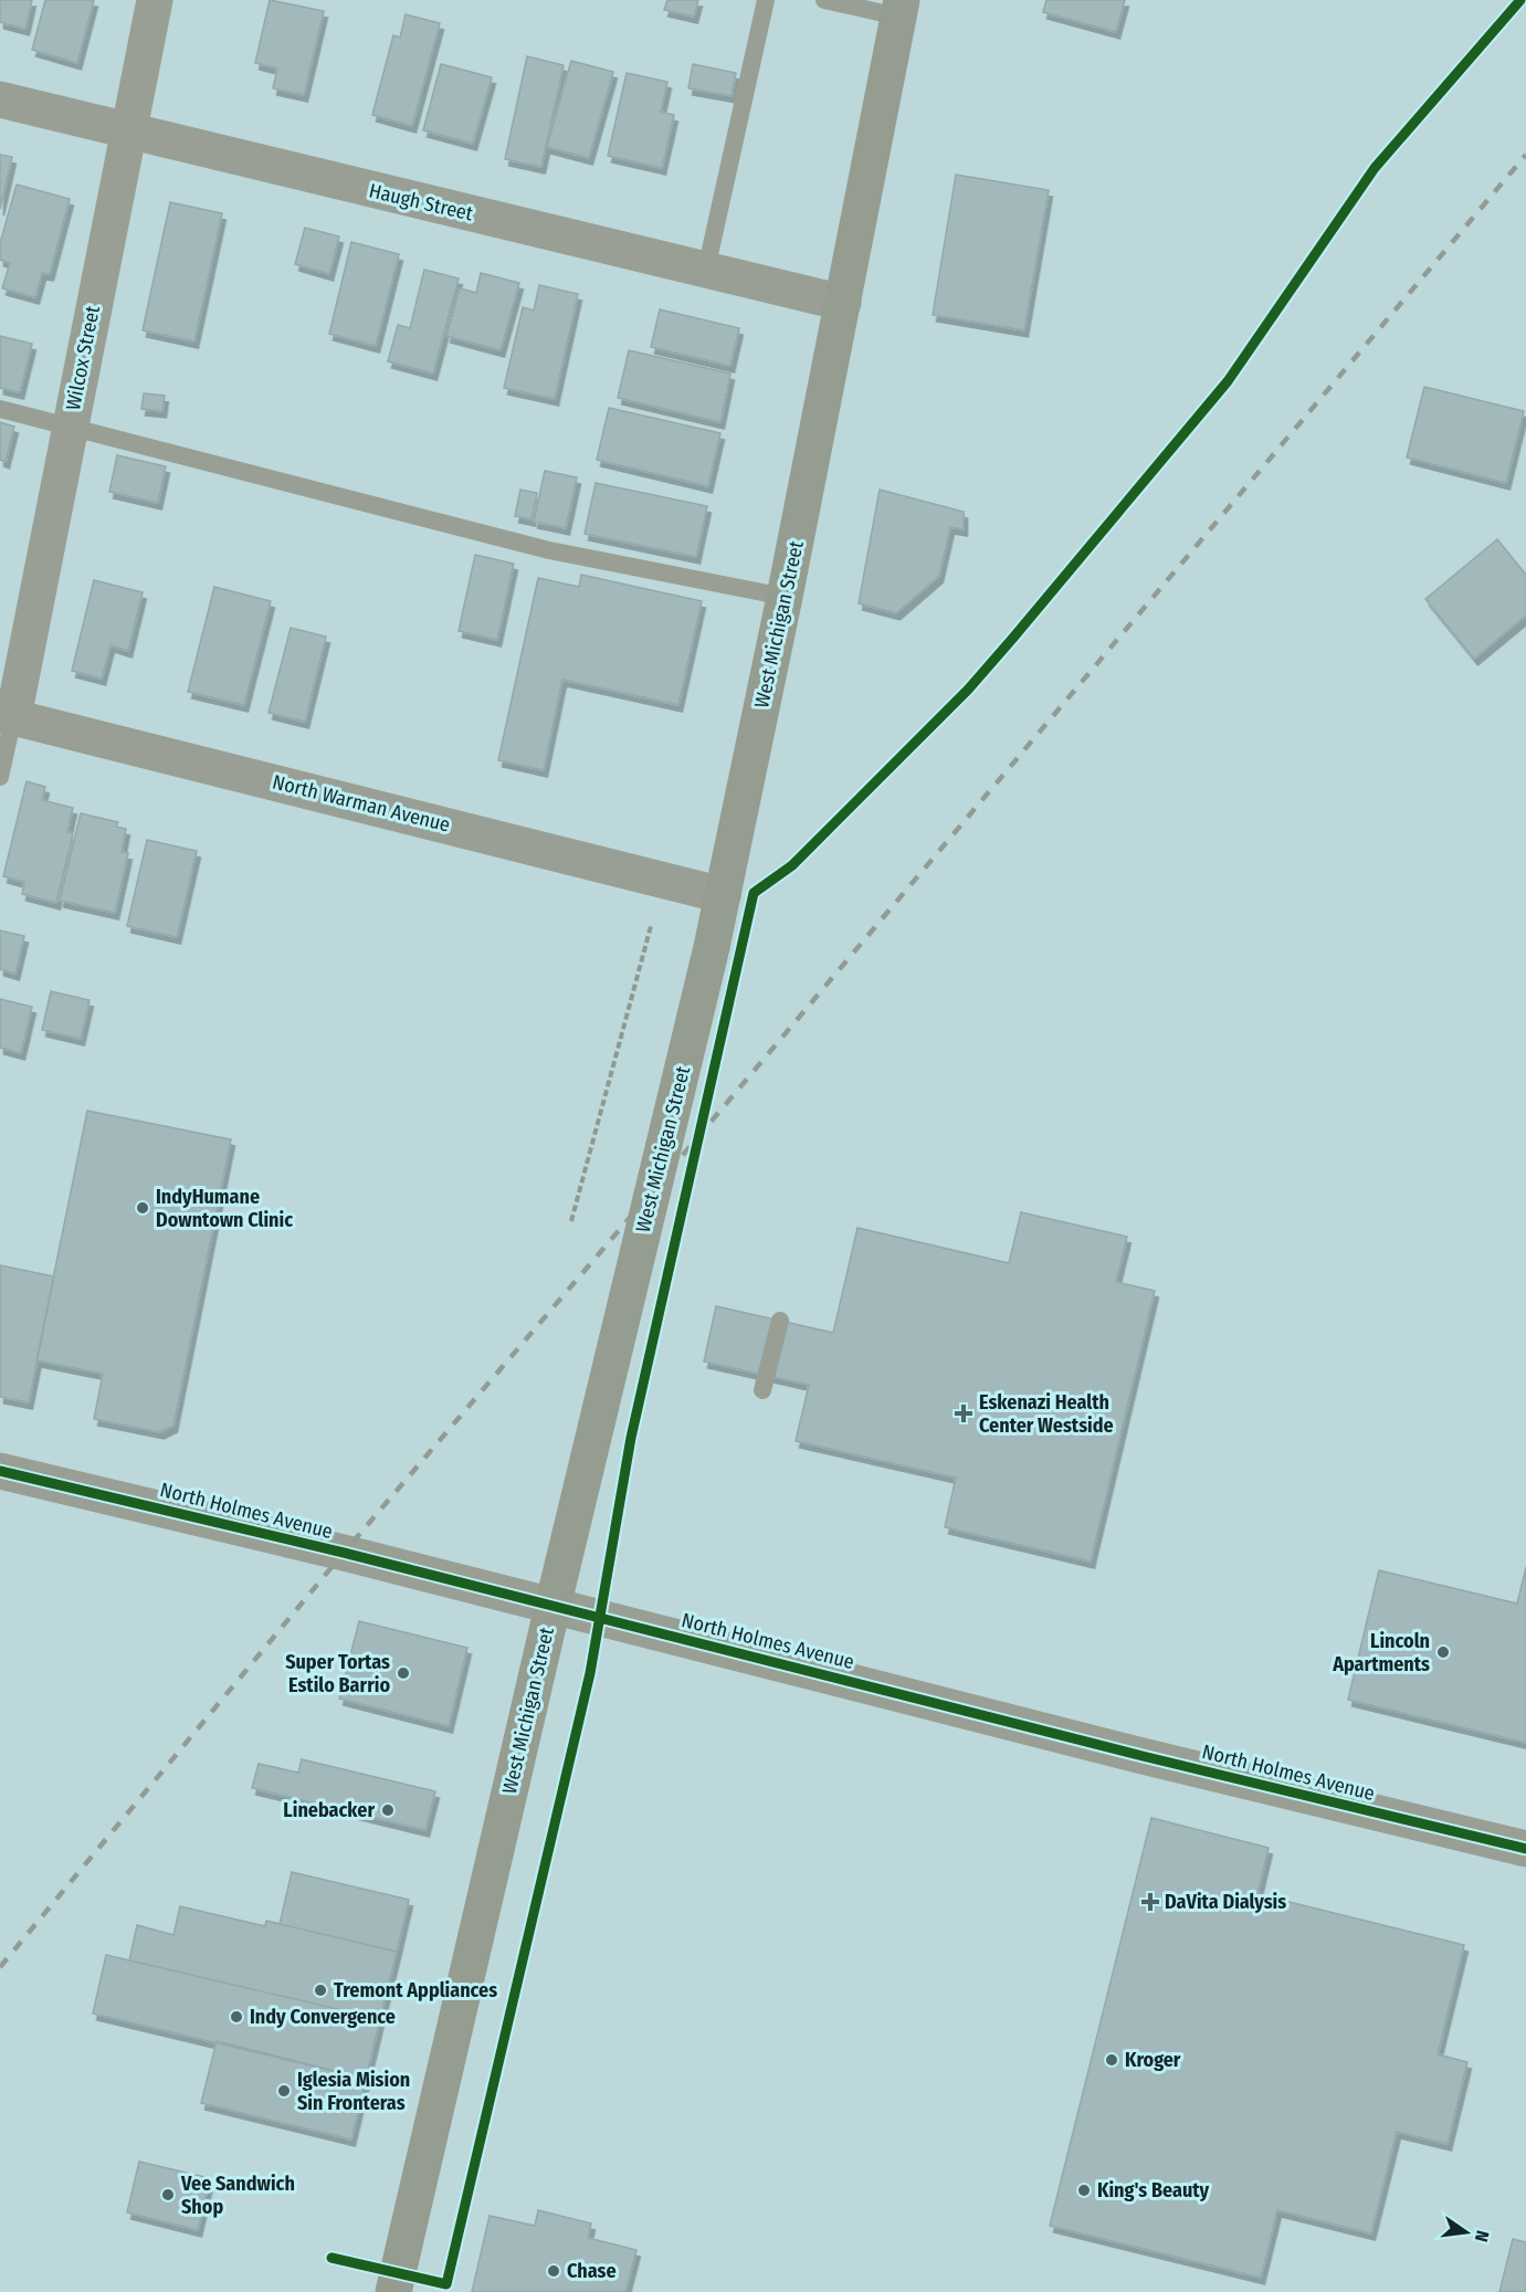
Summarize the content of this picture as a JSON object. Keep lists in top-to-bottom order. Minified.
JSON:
{"streets":{"main road":["West Michigan Street"],"street":["Haugh Street","Wilcox Street","North Warman Avenue","North Holmes Avenue"]},"crossings":[["Haugh Street","Wilcox Street"],["Haugh Street","West Michigan Street"],["Wilcox Street","North Warman Avenue"],["West Michigan Street","North Warman Avenue"],["West Michigan Street","North Holmes Avenue"]],"places":{"other":["IndyHumane Downtown Clinic","Lincoln Apartments","Super Tortas Estilo Barrio","Linebacker","Tremont Appliances","Indy Convergence","Kroger","Iglesia Mision Sin Fronteras","King's Beauty","Vee Sandwich Shop","Chase"],"health":["Eskenazi Health Center Westside","DaVita Dialysis"]},"north":"right"}
